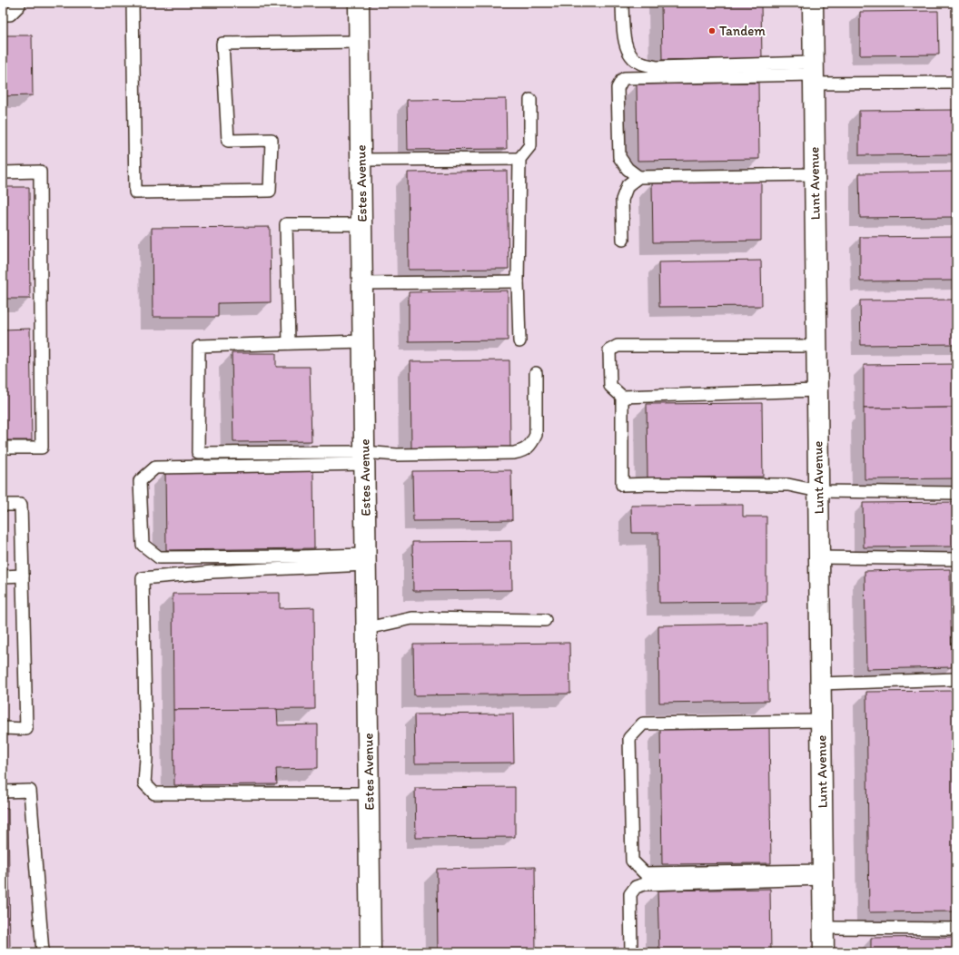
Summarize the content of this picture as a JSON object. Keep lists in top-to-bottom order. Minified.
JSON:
{"streets":{"street":["Estes Avenue","Lunt Avenue"]},"places":["Tandem"]}
